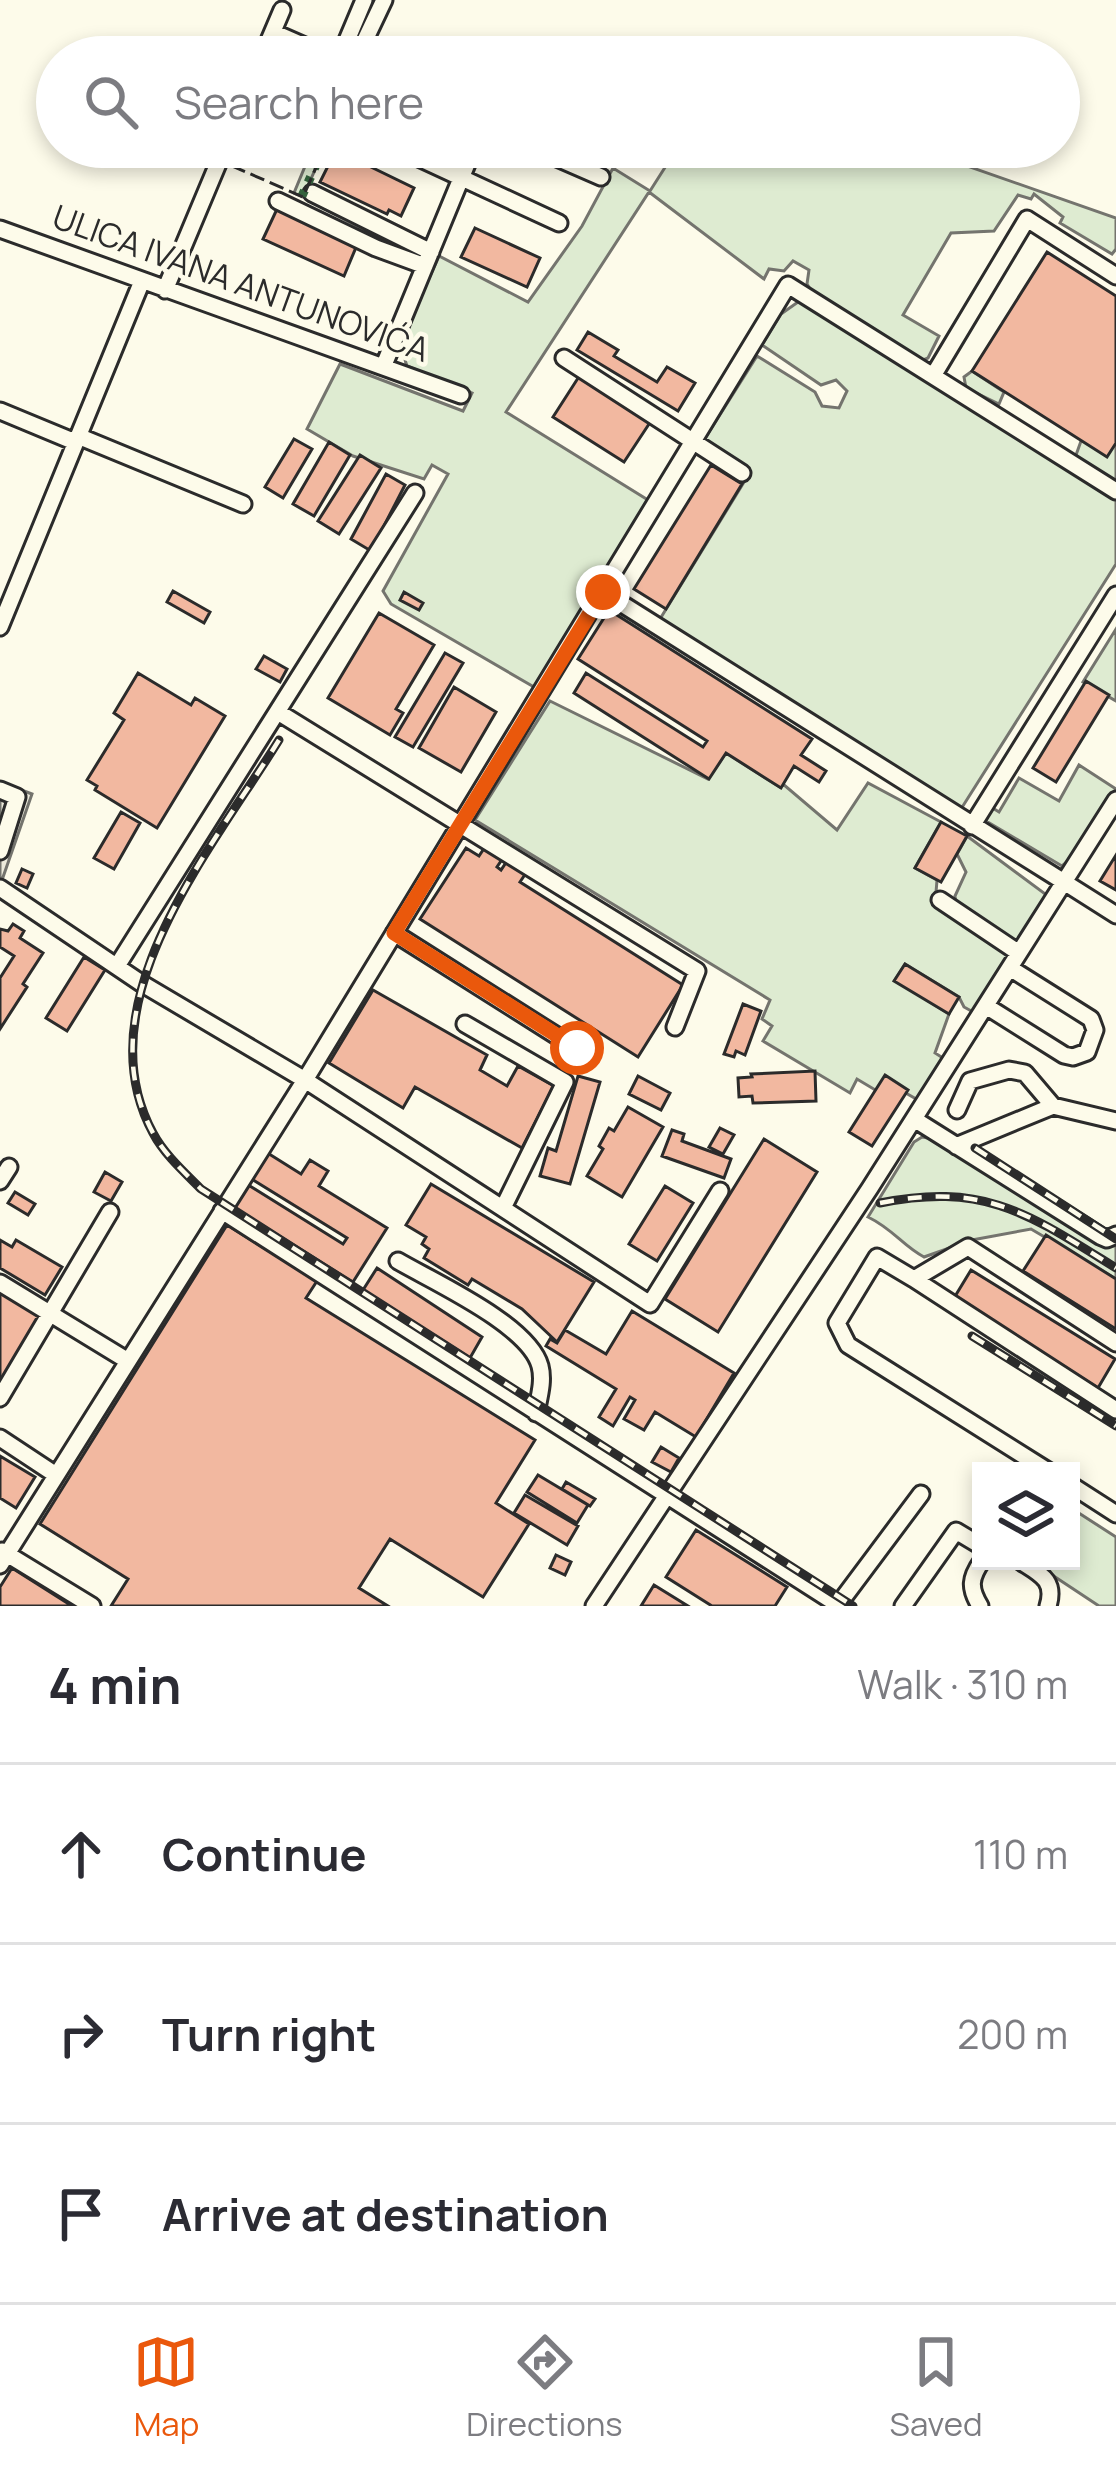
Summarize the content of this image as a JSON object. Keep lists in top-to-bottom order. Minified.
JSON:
{"streets":{"street":["ULICA IVANA ANTUNOVIĆA"]},"page":{"search":"Search here","heading":["4 min","Walk · 310 m"],"list":[["Continue","110 m"],["Turn right","200 m"],"Arrive at destination"],"nav":["Map","Directions","Saved"]}}
